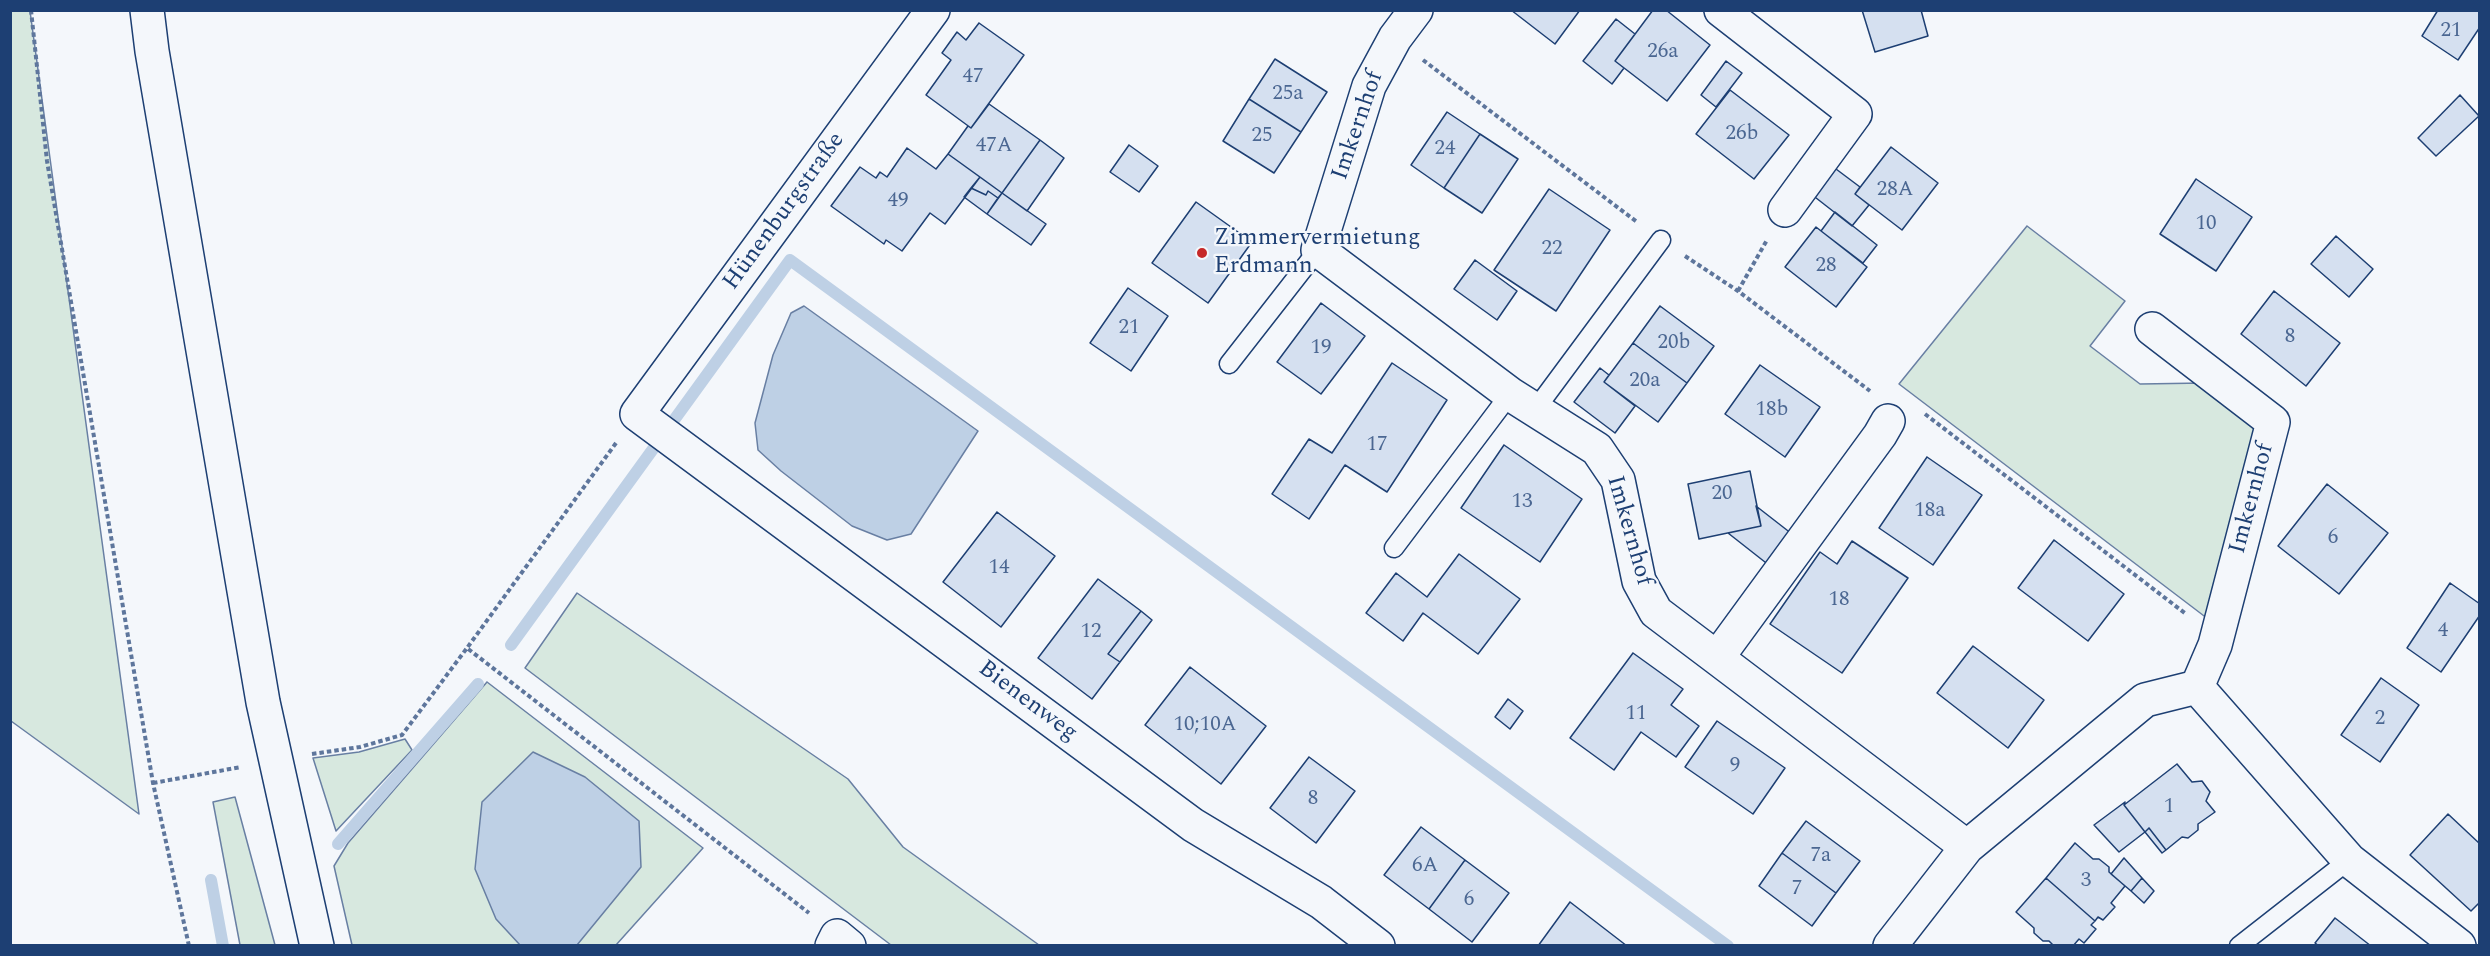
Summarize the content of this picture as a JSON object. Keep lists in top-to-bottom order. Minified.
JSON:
{"streets":{"street":["Imkernhof","Hünenburgstraße","Bienenweg"]},"crossings":[["Hünenburgstraße","Bienenweg"]],"places":["Zimmervermietung Erdmann"],"house_numbers":["21","26a","47","25a","26b","25","47A","24","28A","49","10","22","28","21","8","20b","19","20a","18b","17","20","13","18a","6","14","18","4","12","11","2","10;10A","9","8","1","7a","6A","3","7","6"]}
